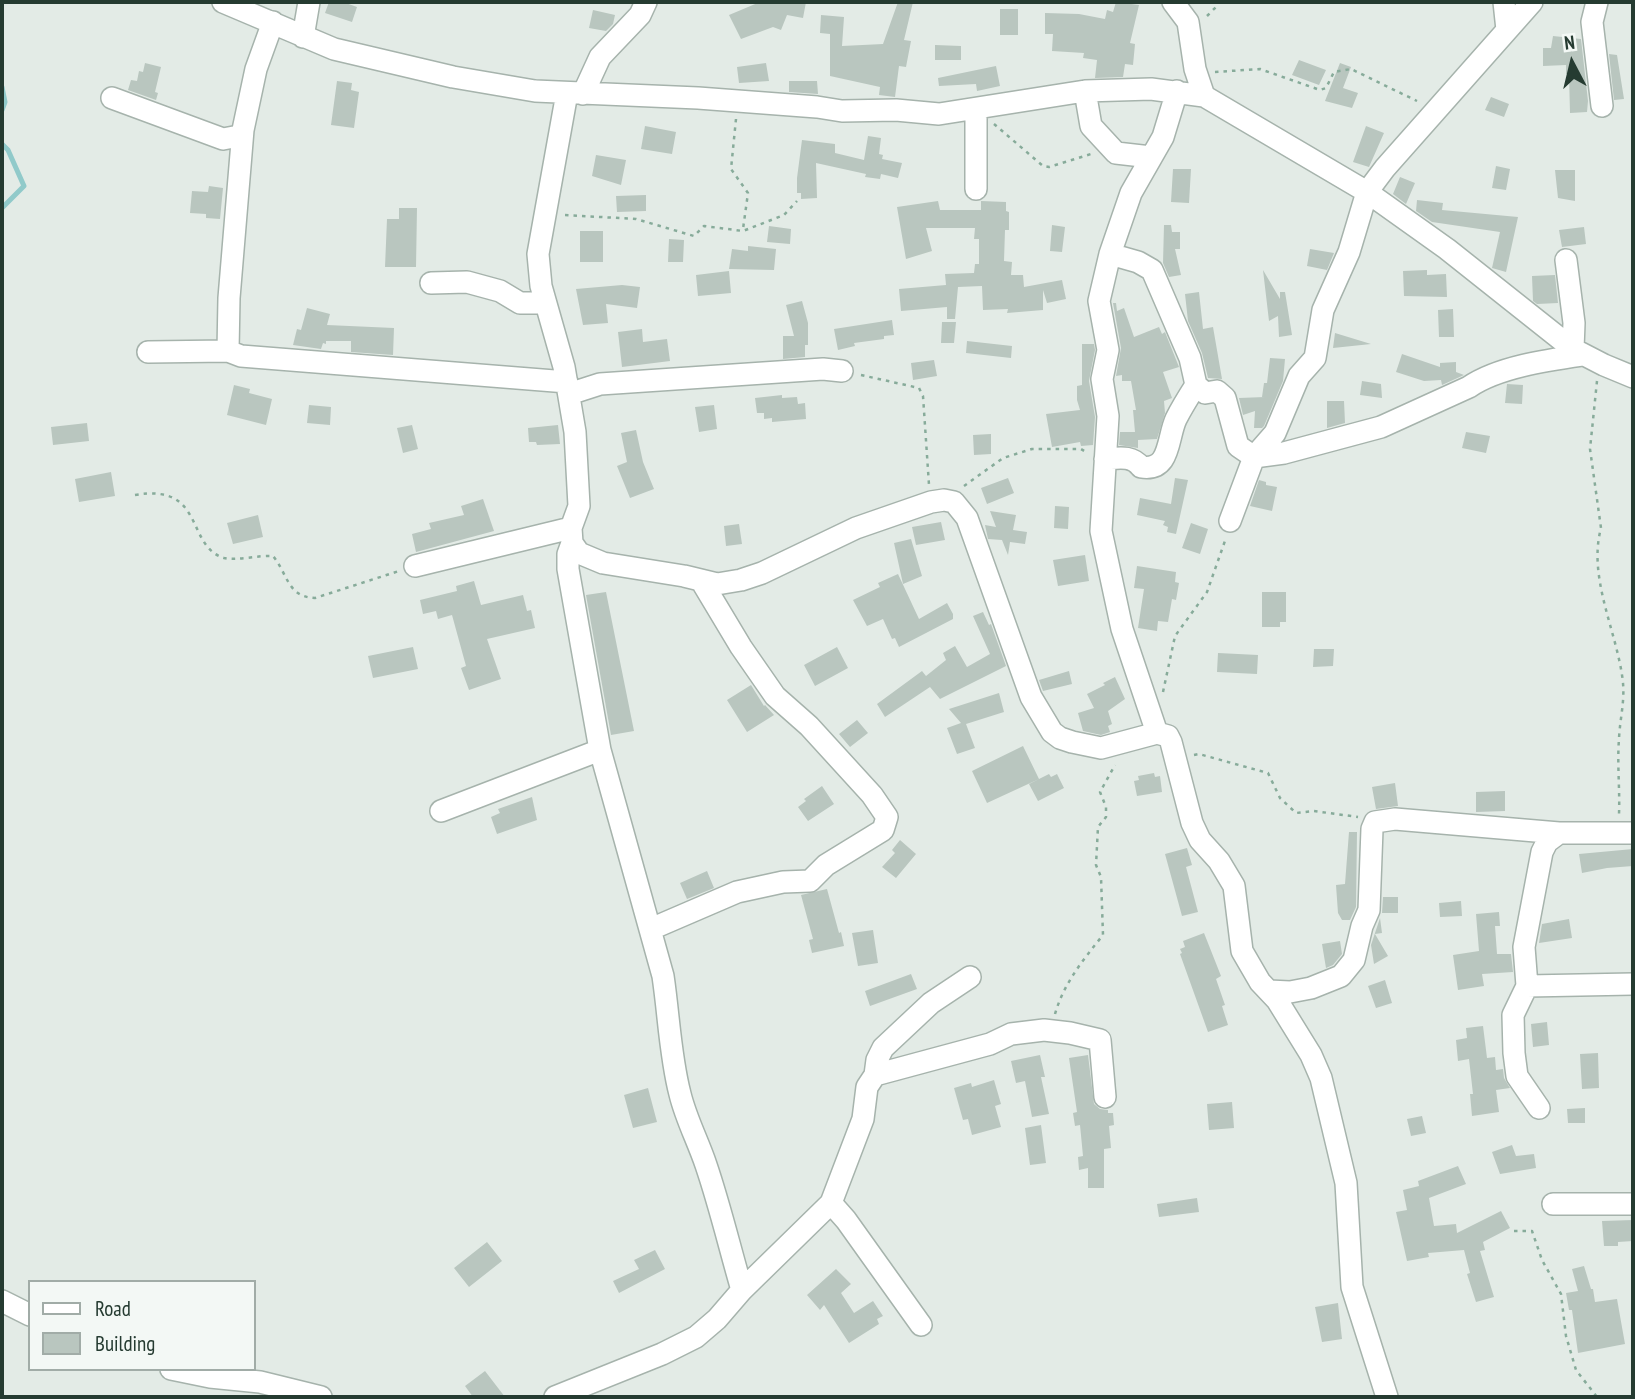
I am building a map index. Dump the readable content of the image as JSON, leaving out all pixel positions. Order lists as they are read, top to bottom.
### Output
{
  "legend": ["Road", "Building"],
  "north": "top"
}
